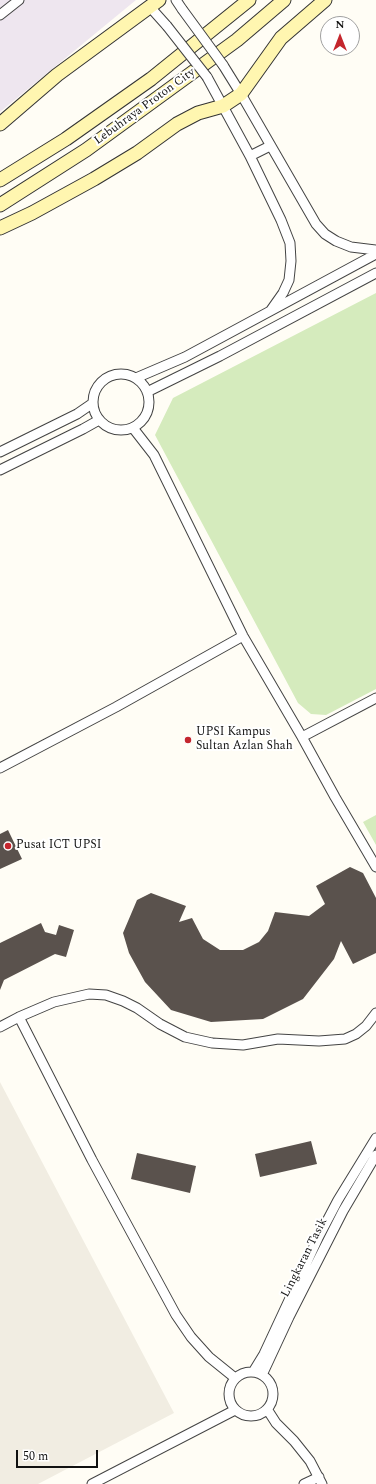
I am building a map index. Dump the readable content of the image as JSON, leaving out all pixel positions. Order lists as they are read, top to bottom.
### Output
{
  "streets": {
    "main road": ["Lebuhraya Proton City"],
    "street": ["Lingkaran Tasik"]
  },
  "places": ["UPSI Kampus Sultan Azlan Shah", "Pusat ICT UPSI"],
  "scale_bar": "50 m",
  "north": "top"
}
